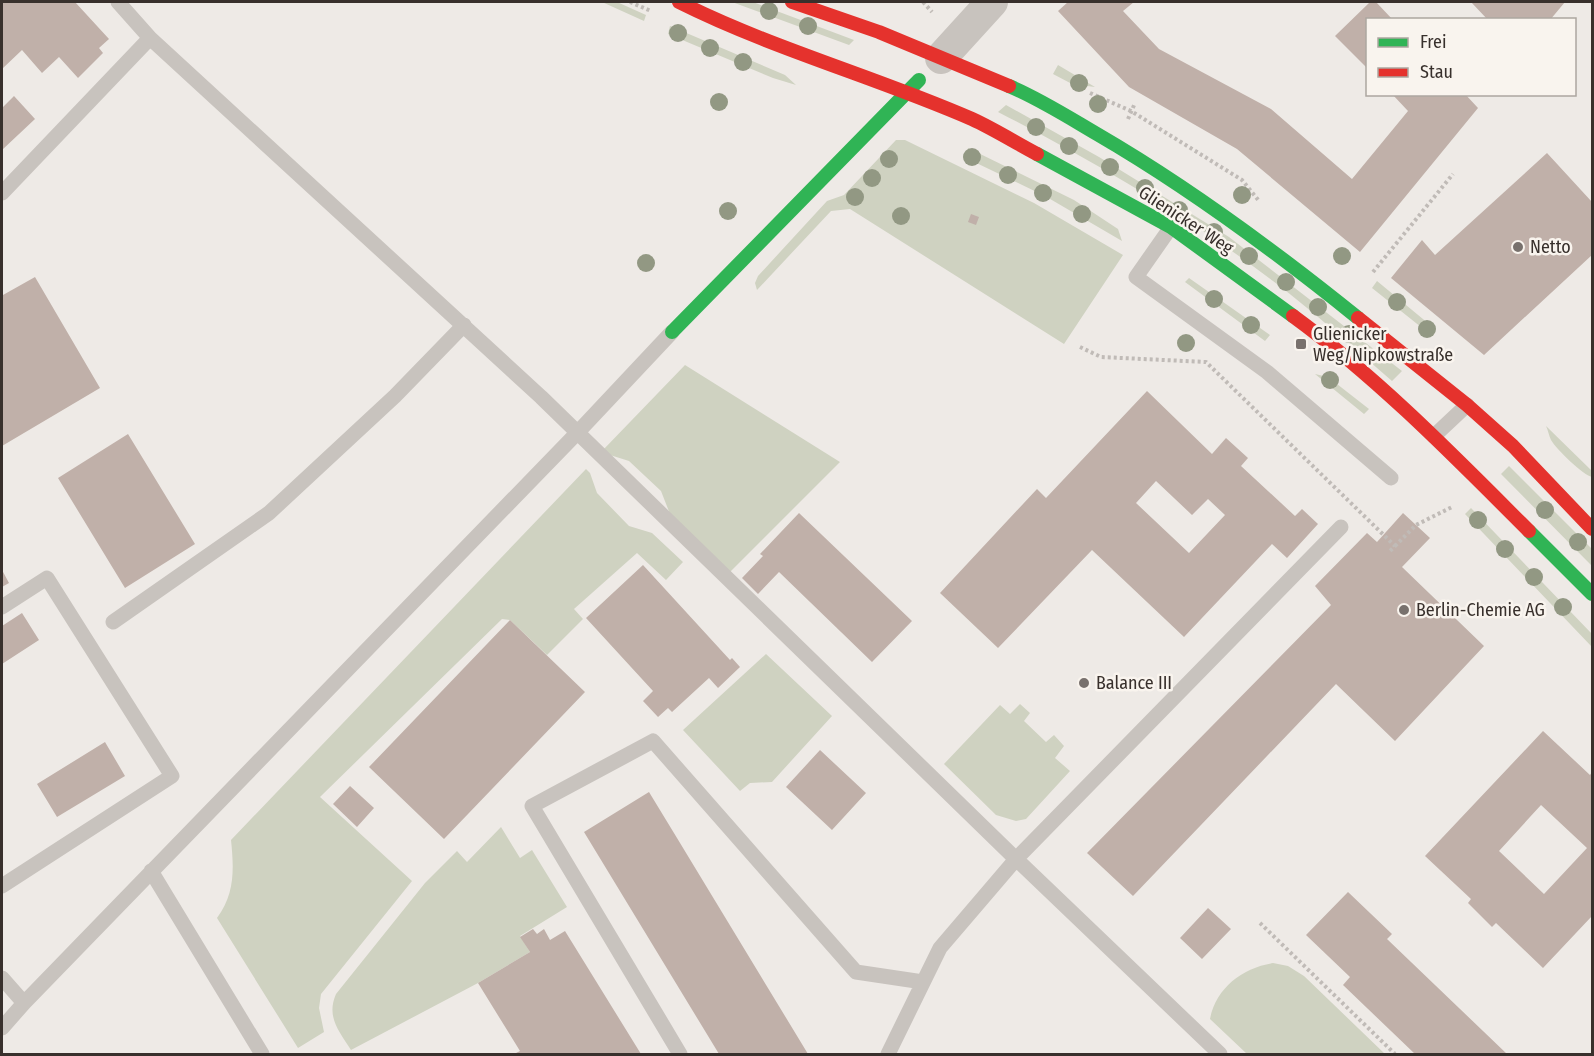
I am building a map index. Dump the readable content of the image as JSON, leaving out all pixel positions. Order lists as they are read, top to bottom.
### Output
{
  "streets": {
    "main road": ["Glienicker Weg"]
  },
  "places": {
    "other": ["Netto", "Berlin-Chemie AG", "Balance III"],
    "transit": ["Glienicker Weg/Nipkowstraße"]
  },
  "legend": ["Frei", "Stau"]
}
